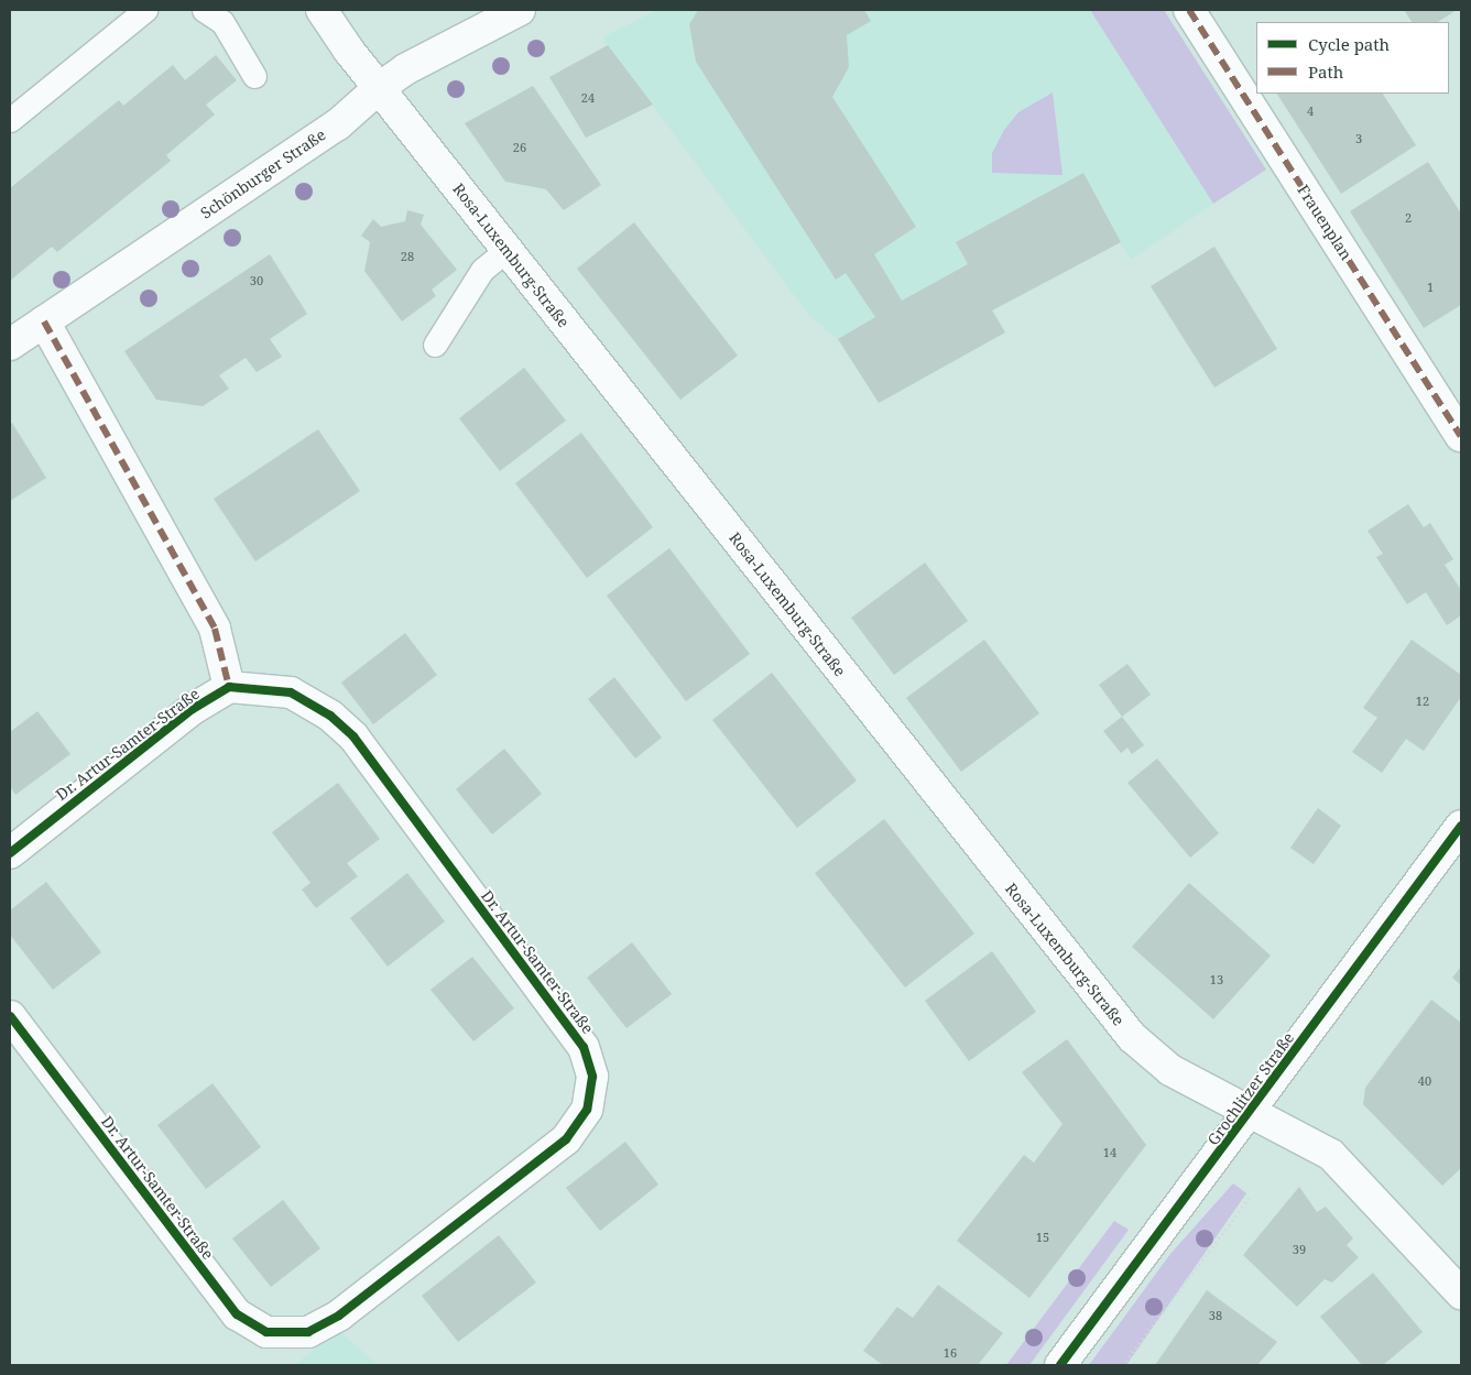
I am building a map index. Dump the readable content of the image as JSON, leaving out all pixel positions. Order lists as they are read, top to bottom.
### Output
{
  "streets": {
    "street": [
      "Schönburger Straße",
      "Frauenplan",
      "Rosa-Luxemburg-Straße",
      "Dr. Artur-Samter-Straße",
      "Grochlitzer Straße"
    ]
  },
  "crossings": [
    ["Schönburger Straße", "Rosa-Luxemburg-Straße"],
    ["Rosa-Luxemburg-Straße", "Grochlitzer Straße"]
  ],
  "house_numbers": [
    "24",
    "4",
    "3",
    "26",
    "2",
    "28",
    "30",
    "1",
    "12",
    "13",
    "40",
    "14",
    "15",
    "39",
    "38",
    "16"
  ],
  "legend": ["Cycle path", "Path"]
}
